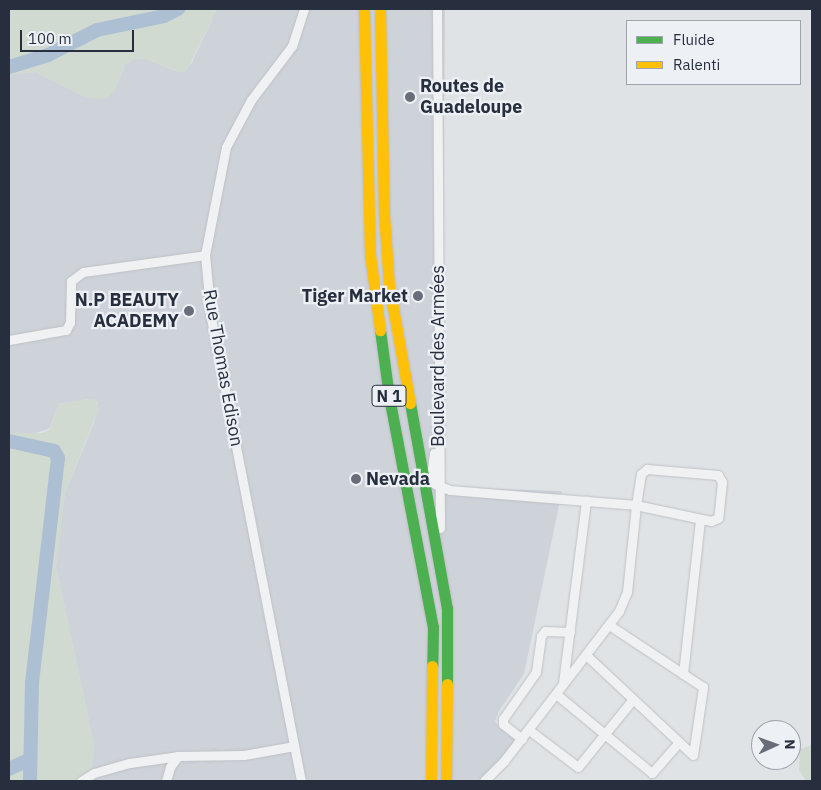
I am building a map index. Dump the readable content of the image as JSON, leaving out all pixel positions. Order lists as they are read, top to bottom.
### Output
{
  "streets": {
    "highway": ["N 1"],
    "street": ["Boulevard des Armées", "Rue Thomas Edison"]
  },
  "crossings": [
    ["Boulevard des Armées", "N 1"]
  ],
  "places": [
    "Routes de Guadeloupe",
    "Tiger Market",
    "N.P BEAUTY ACADEMY",
    "Nevada"
  ],
  "legend": ["Fluide", "Ralenti"],
  "scale_bar": "100 m",
  "north": "right"
}
